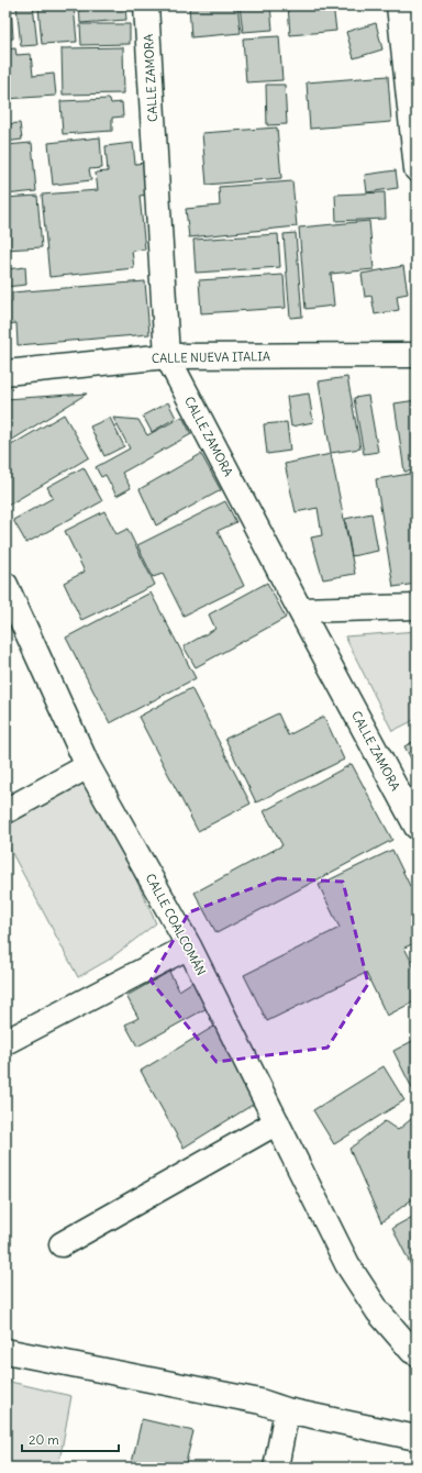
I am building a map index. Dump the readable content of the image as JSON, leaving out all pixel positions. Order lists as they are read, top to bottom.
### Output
{
  "streets": {
    "street": ["CALLE ZAMORA", "CALLE NUEVA ITALIA", "CALLE COALCOMÁN"]
  },
  "crossings": [
    ["CALLE ZAMORA", "CALLE NUEVA ITALIA"]
  ],
  "scale_bar": "20 m"
}
